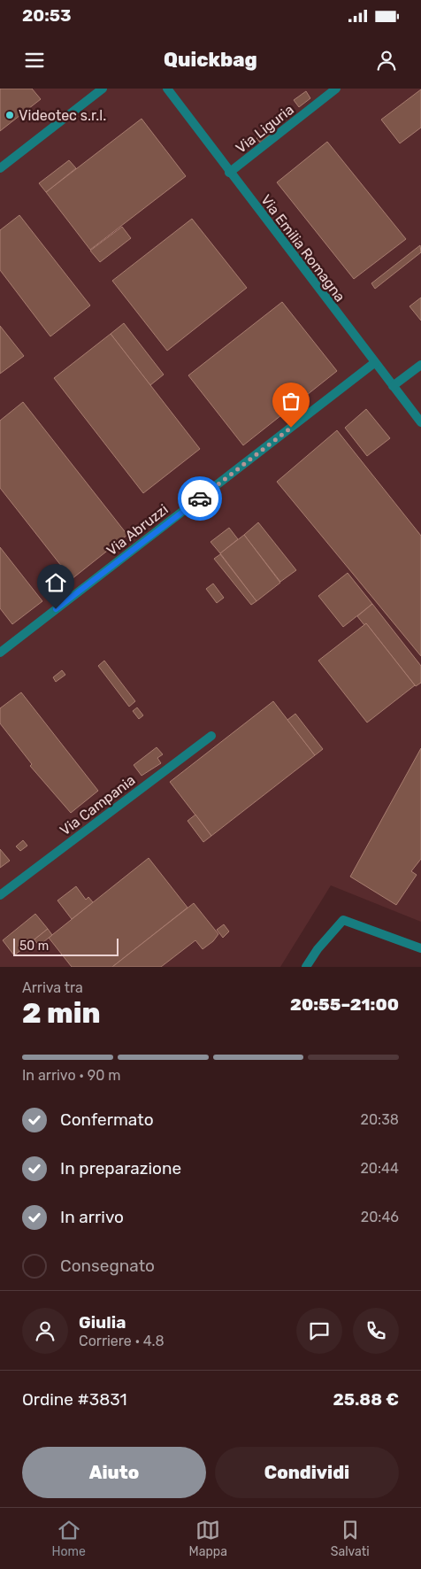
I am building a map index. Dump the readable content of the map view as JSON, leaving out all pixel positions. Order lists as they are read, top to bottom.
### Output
{
  "streets": {
    "street": [
      "Via Liguria",
      "Via Emilia Romagna",
      "Via Abruzzi",
      "Via Campania"
    ]
  },
  "crossings": [
    ["Via Liguria", "Via Emilia Romagna"],
    ["Via Emilia Romagna", "Via Abruzzi"]
  ],
  "places": ["Videotec s.r.l."],
  "scale_bar": "50 m",
  "page": {
    "status": "20:53",
    "header": "Quickbag",
    "scale": "50 m",
    "heading": ["2 min", "Arriva tra", "20:55–21:00"],
    "panel": [
      "Giulia",
      "Corriere · 4.8",
      "Ordine #3831",
      "25.88 €"
    ],
    "bar": "In arrivo · 90 m",
    "list": [
      ["Confermato", "20:38"],
      ["In preparazione", "20:44"],
      ["In arrivo", "20:46"],
      "Consegnato"
    ],
    "buttons": ["Aiuto", "Condividi"],
    "tabs": ["Home", "Mappa", "Salvati"]
  }
}
